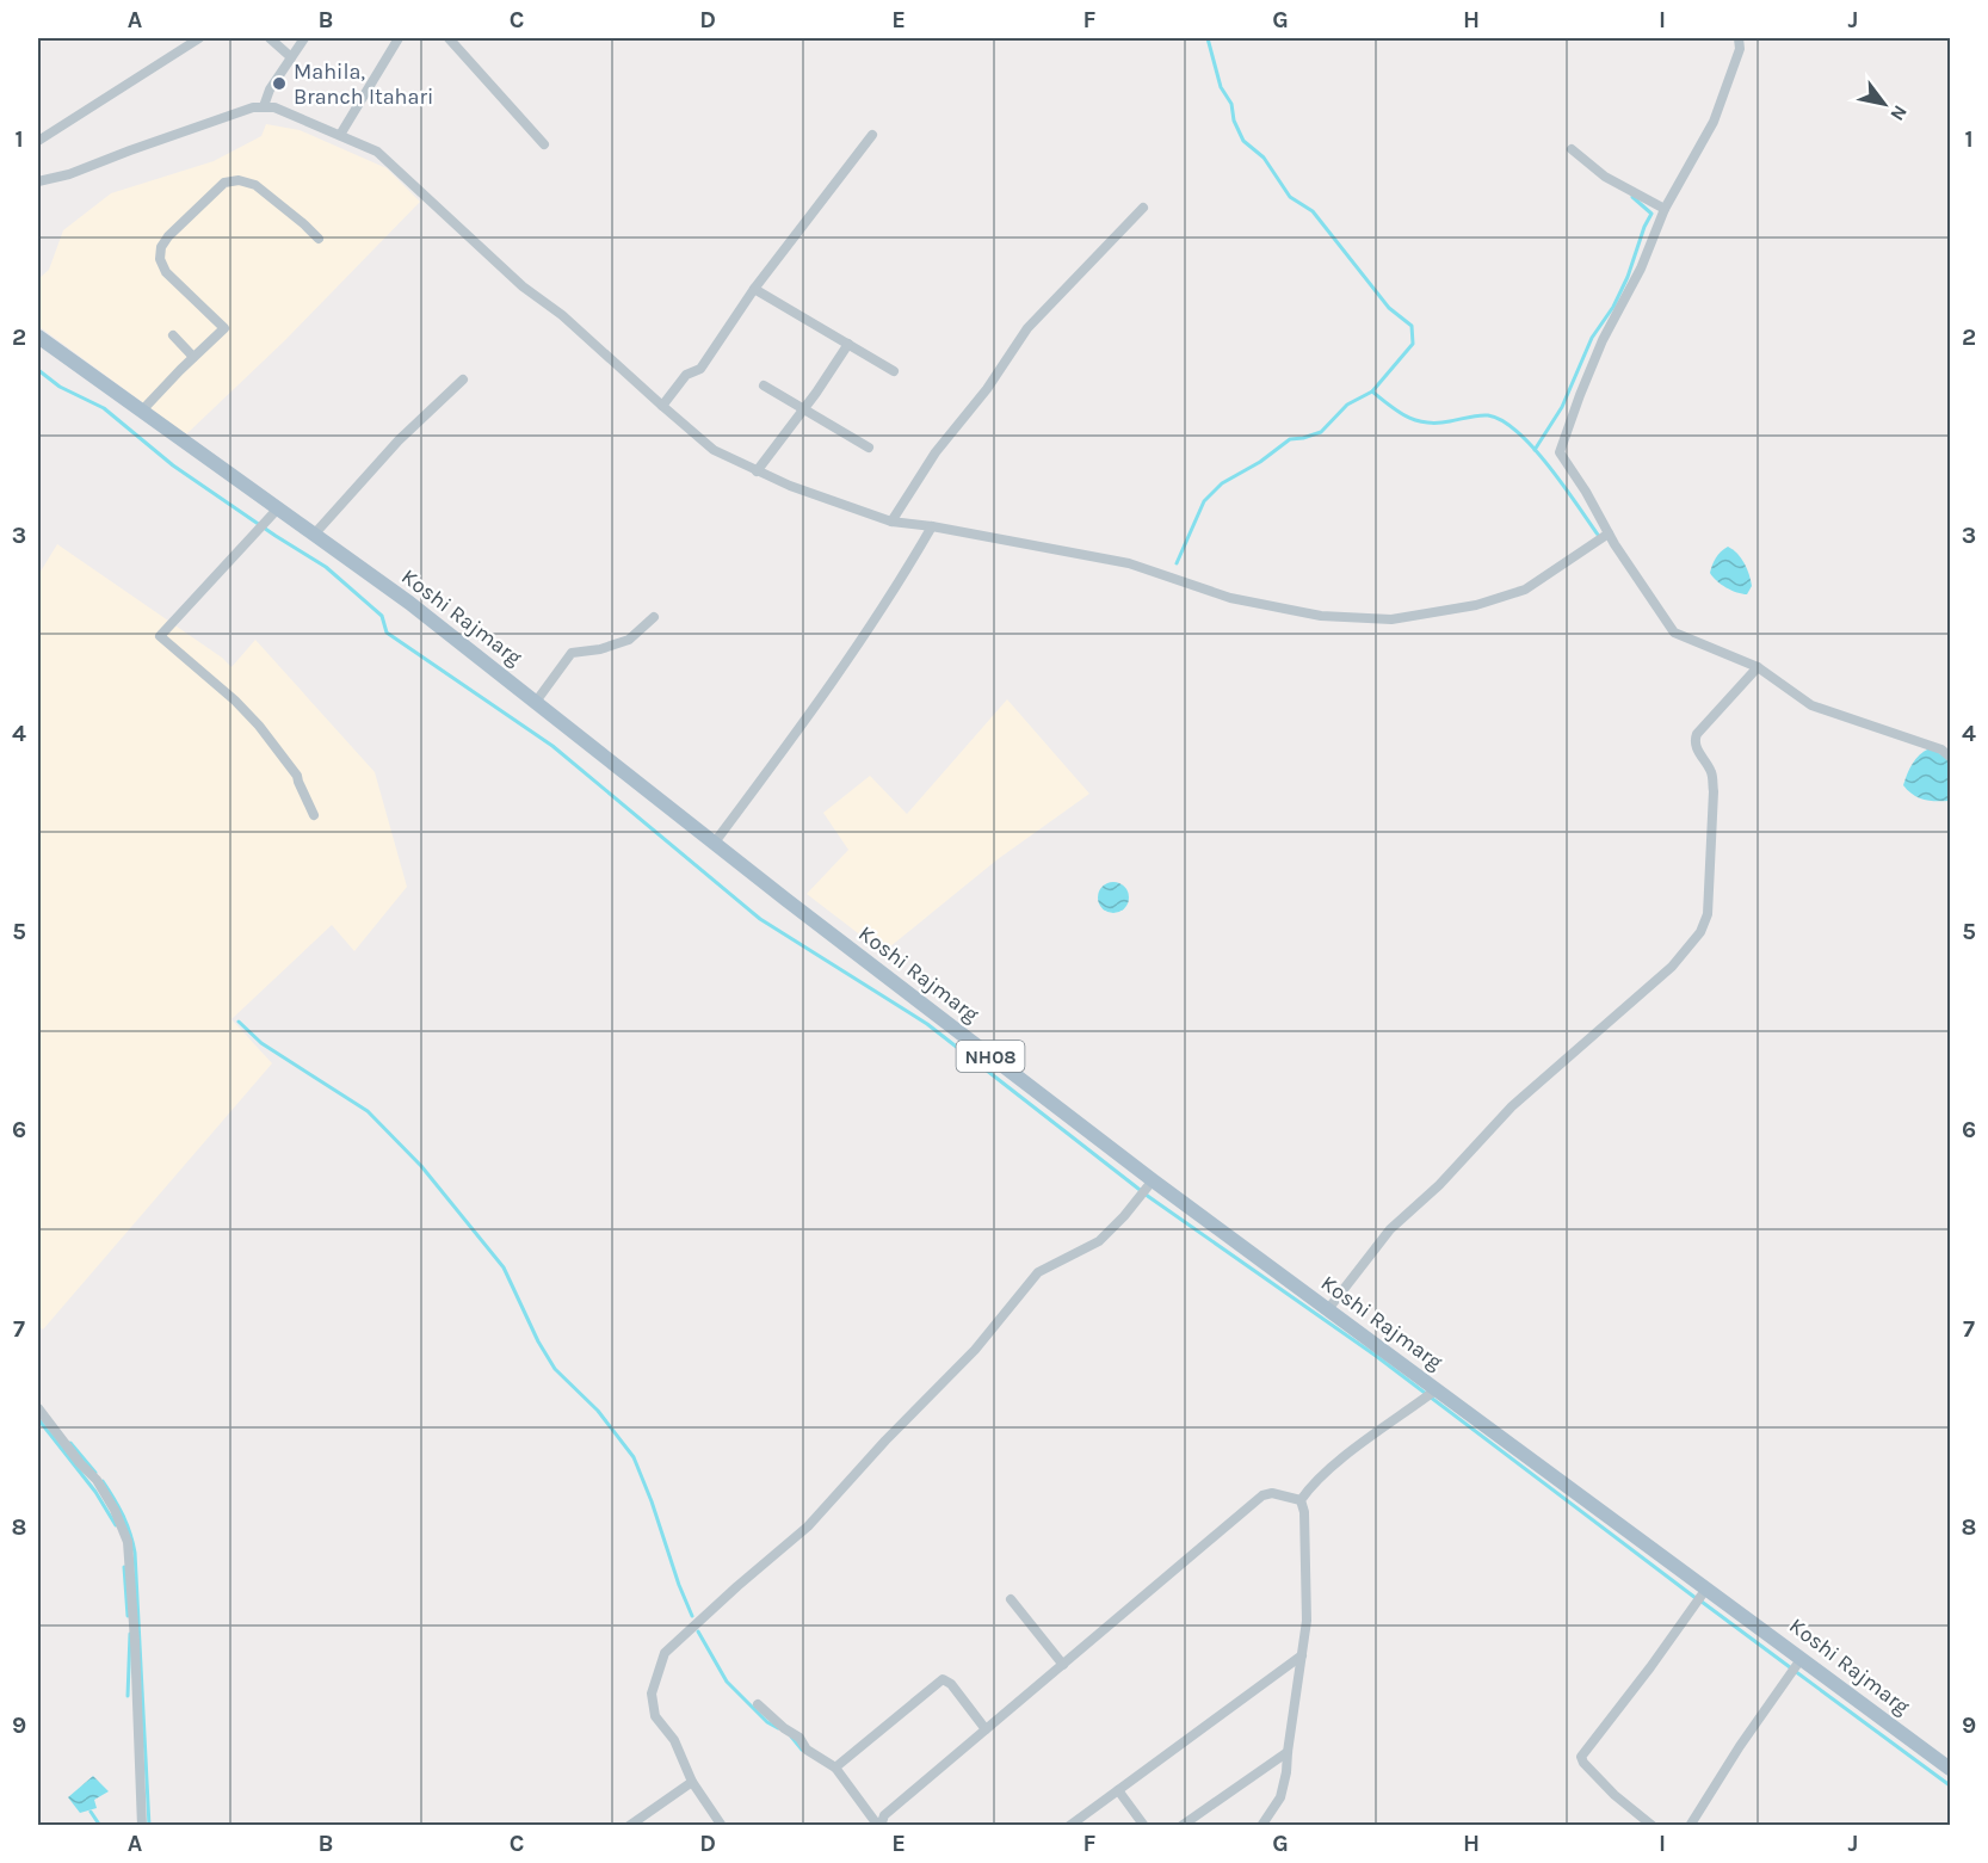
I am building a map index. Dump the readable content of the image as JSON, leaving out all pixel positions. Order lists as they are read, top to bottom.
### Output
{
  "streets": {
    "main road": ["Koshi Rajmarg", "NH08"]
  },
  "places": ["Mahila, Branch Itahari"],
  "north": "bottom right",
  "grid": {
    "columns": [
      "A",
      "B",
      "C",
      "D",
      "E",
      "F",
      "G",
      "H",
      "I",
      "J"
    ],
    "rows": [
      "1",
      "2",
      "3",
      "4",
      "5",
      "6",
      "7",
      "8",
      "9"
    ]
  }
}
